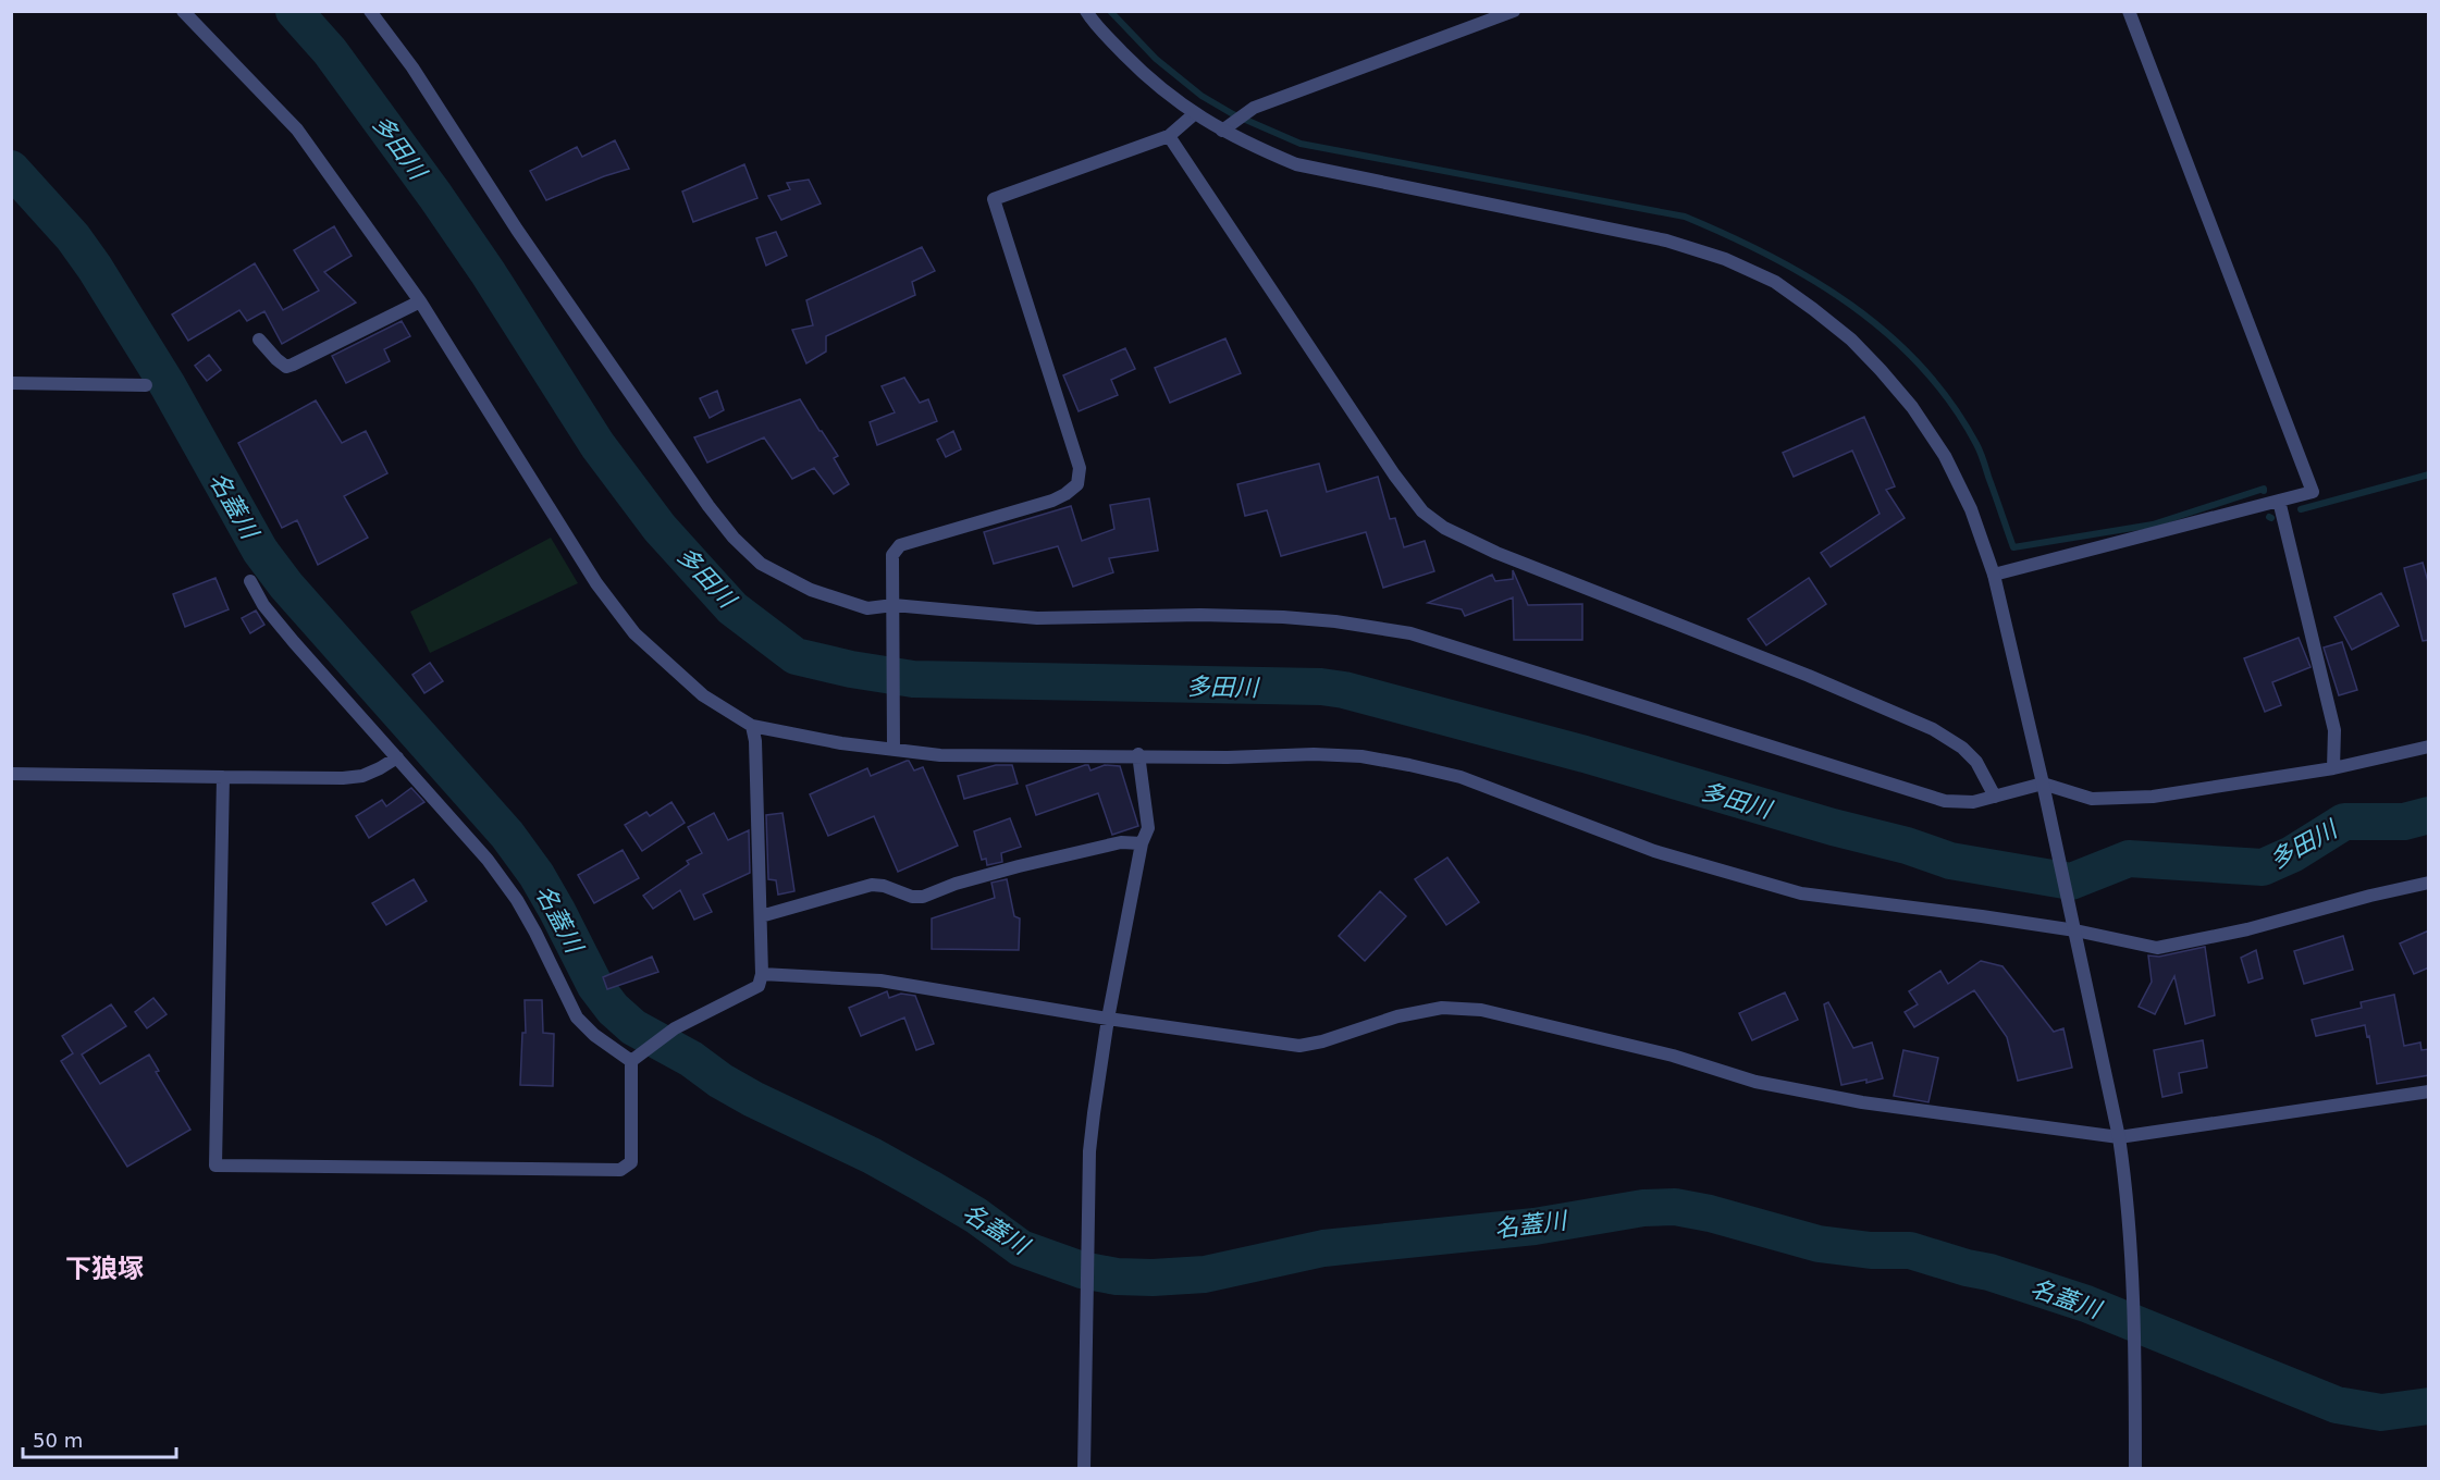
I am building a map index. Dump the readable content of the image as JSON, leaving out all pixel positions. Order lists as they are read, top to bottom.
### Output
{
  "districts": ["下狼塚"],
  "water": ["多田川", "名蓋川"],
  "scale_bar": "50 m"
}
